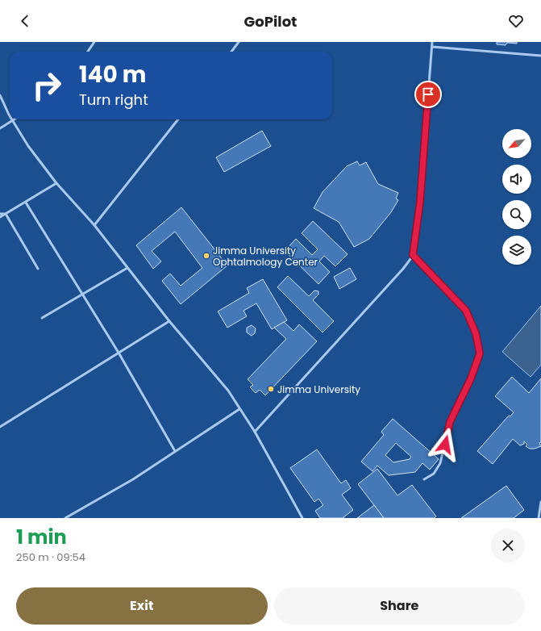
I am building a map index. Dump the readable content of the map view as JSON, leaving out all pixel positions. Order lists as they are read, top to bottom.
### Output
{
  "places": ["Jimma University Ophtalmology Center", "Jimma University"],
  "north": "bottom left",
  "page": {
    "header": "GoPilot",
    "turn": ["140 m", "Turn right"],
    "heading": ["1 min", "250 m · 09:54"],
    "buttons": ["Exit", "Share"]
  }
}
